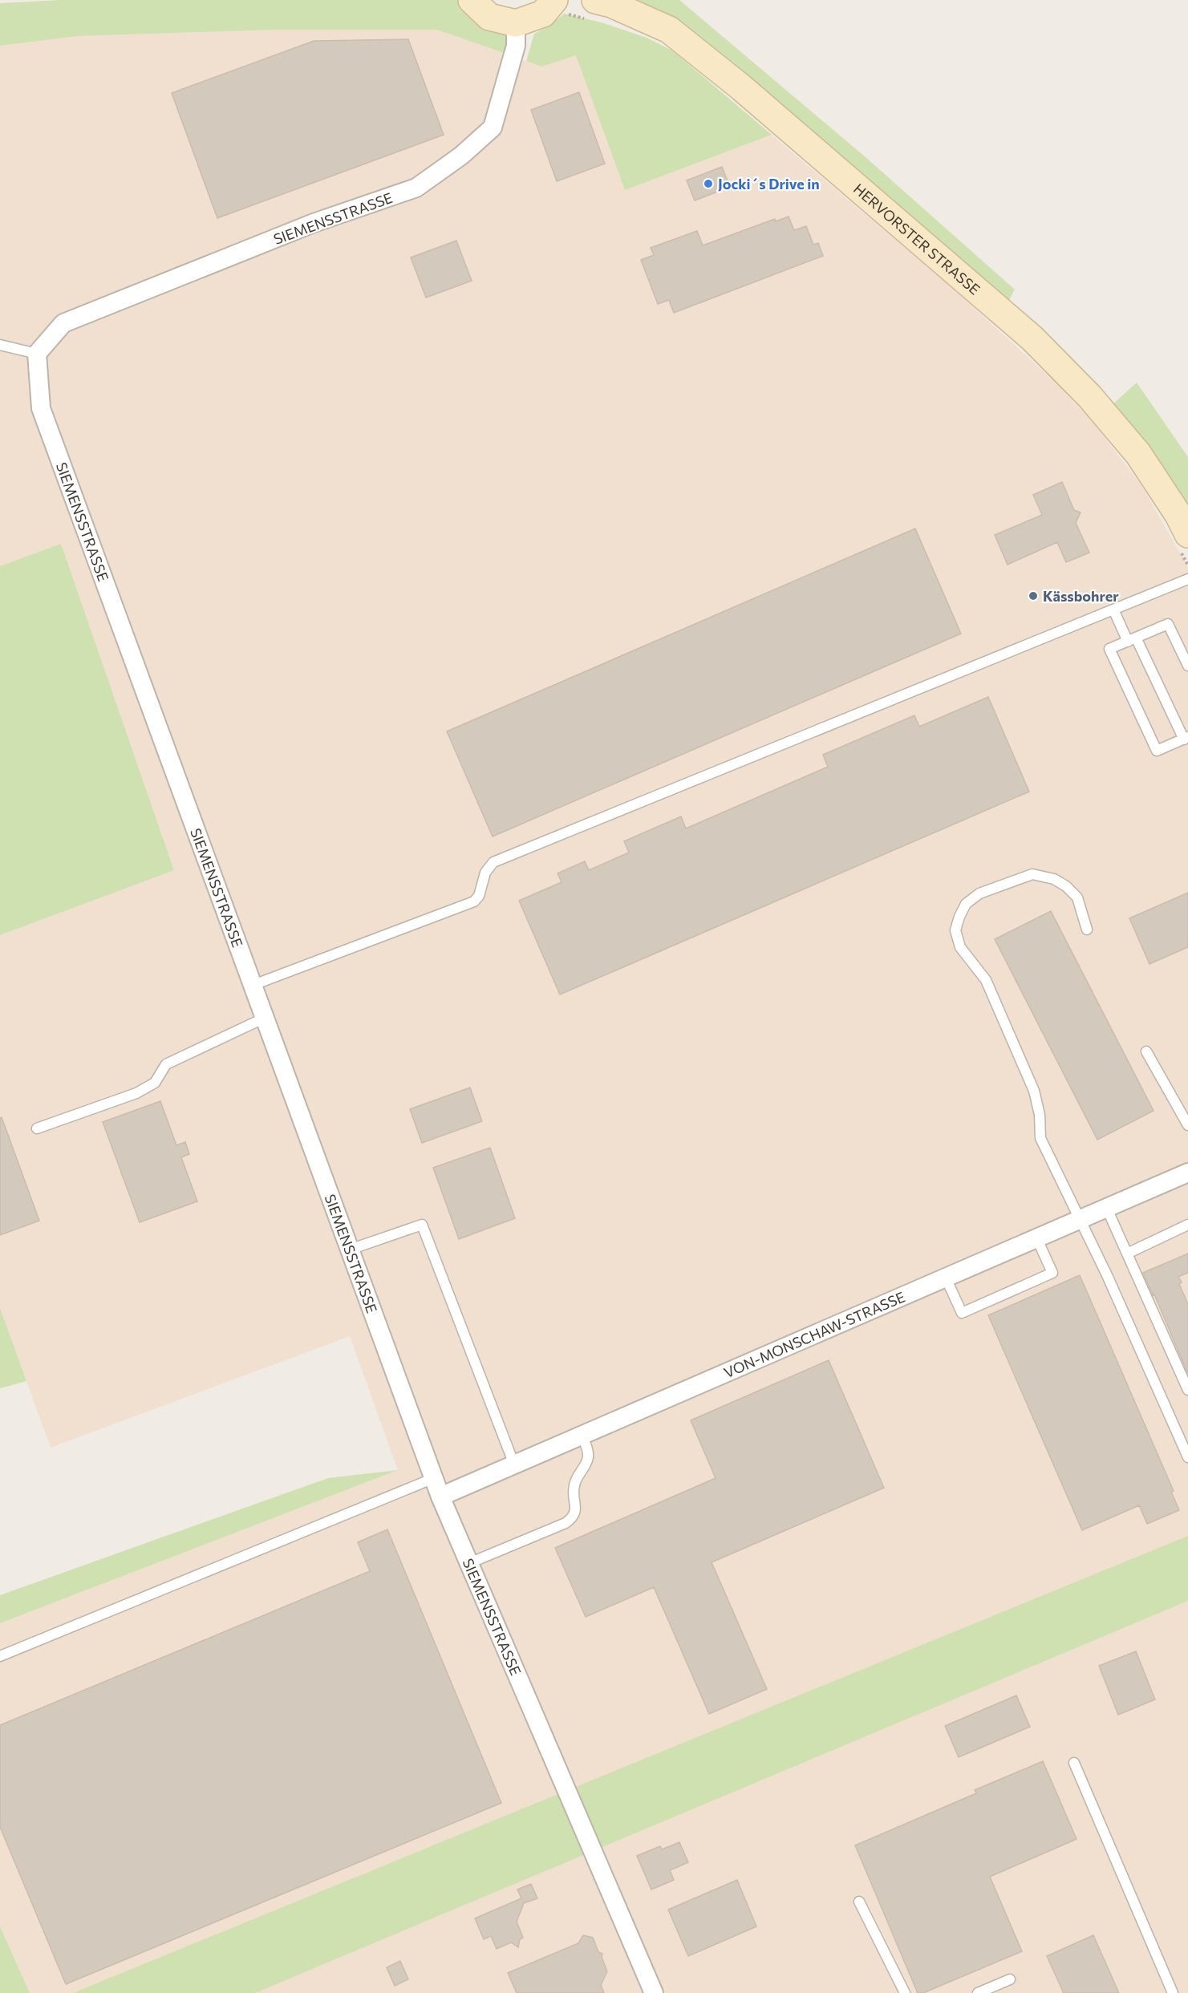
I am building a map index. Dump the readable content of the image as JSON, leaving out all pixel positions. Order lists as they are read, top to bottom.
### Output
{
  "streets": {
    "street": ["SIEMENSSTRASSE", "HERVORSTER STRASSE", "VON-MONSCHAW-STRASSE"]
  },
  "crossings": [
    ["SIEMENSSTRASSE", "VON-MONSCHAW-STRASSE"]
  ],
  "places": ["Jocki´s Drive in", "Kässbohrer"]
}
